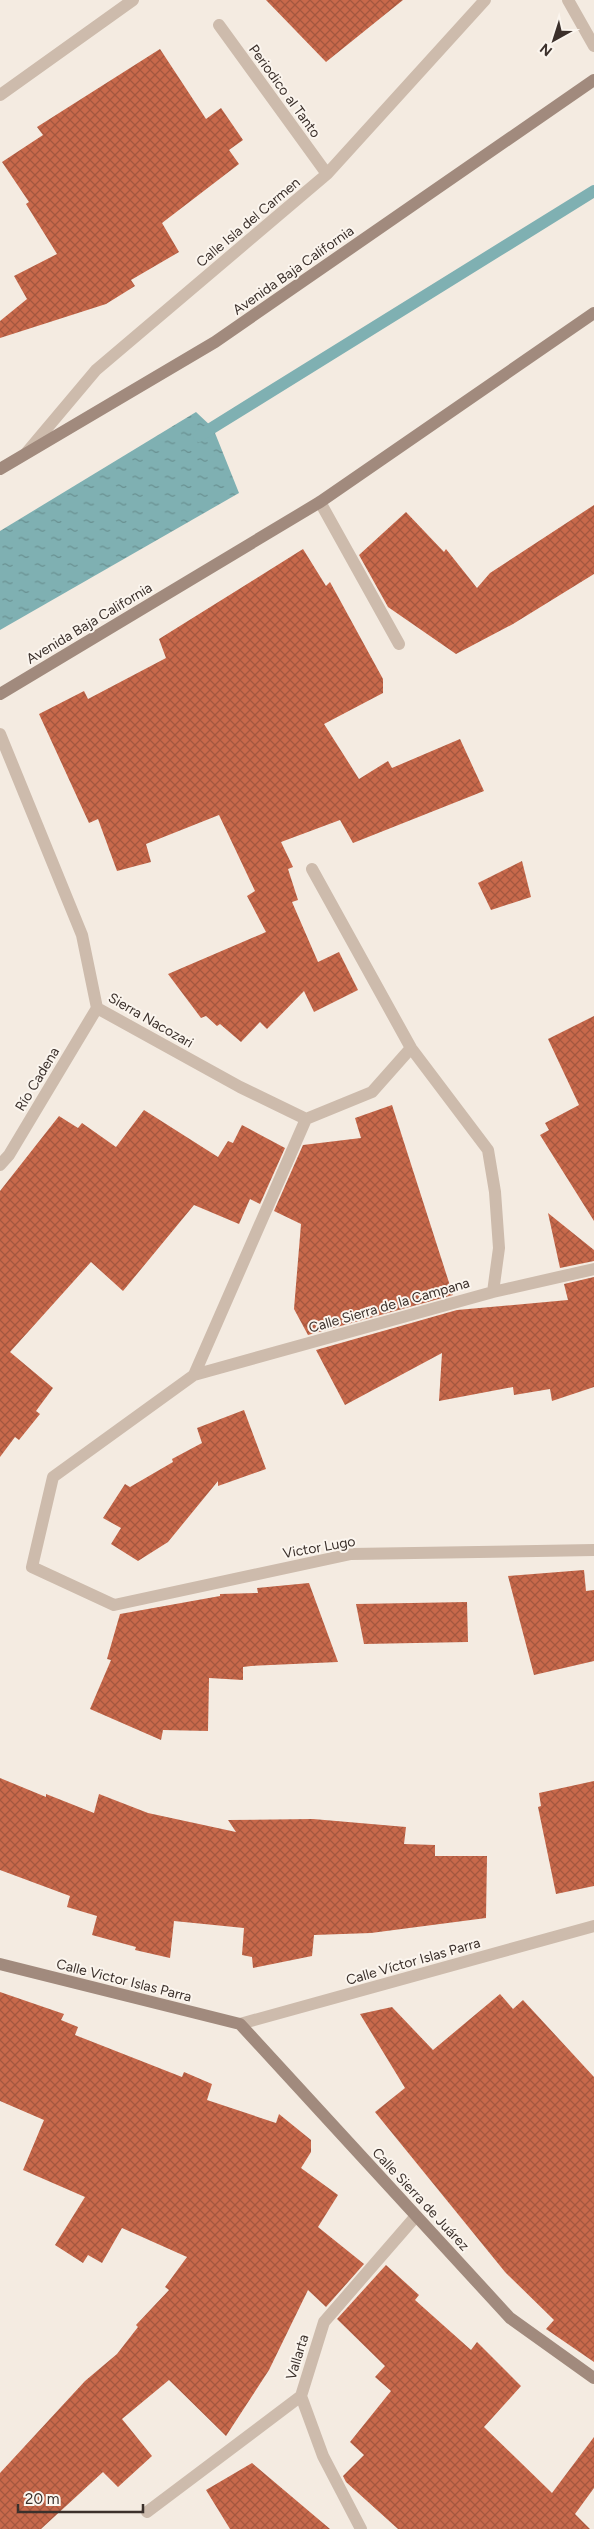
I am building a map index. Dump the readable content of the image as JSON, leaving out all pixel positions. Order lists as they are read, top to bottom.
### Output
{
  "streets": {
    "main road": ["Avenida Baja California", "Calle Victor Islas Parra", "Calle Sierra de Juárez"],
    "street": [
      "Periodico al Tanto",
      "Calle Isla del Carmen",
      "Sierra Nacozari",
      "Río Cadena",
      "Calle Sierra de la Campana",
      "Victor Lugo",
      "Calle Víctor Islas Parra",
      "Vallarta"
    ]
  },
  "crossings": [
    ["Periodico al Tanto", "Calle Isla del Carmen"],
    ["Calle Isla del Carmen", "Avenida Baja California"],
    ["Sierra Nacozari", "Río Cadena"],
    ["Calle Sierra de la Campana", "Victor Lugo"],
    ["Calle Víctor Islas Parra", "Calle Victor Islas Parra"],
    ["Calle Víctor Islas Parra", "Calle Sierra de Juárez"],
    ["Calle Victor Islas Parra", "Calle Sierra de Juárez"],
    ["Calle Sierra de Juárez", "Vallarta"]
  ],
  "scale_bar": "20 m",
  "north": "bottom left"
}
